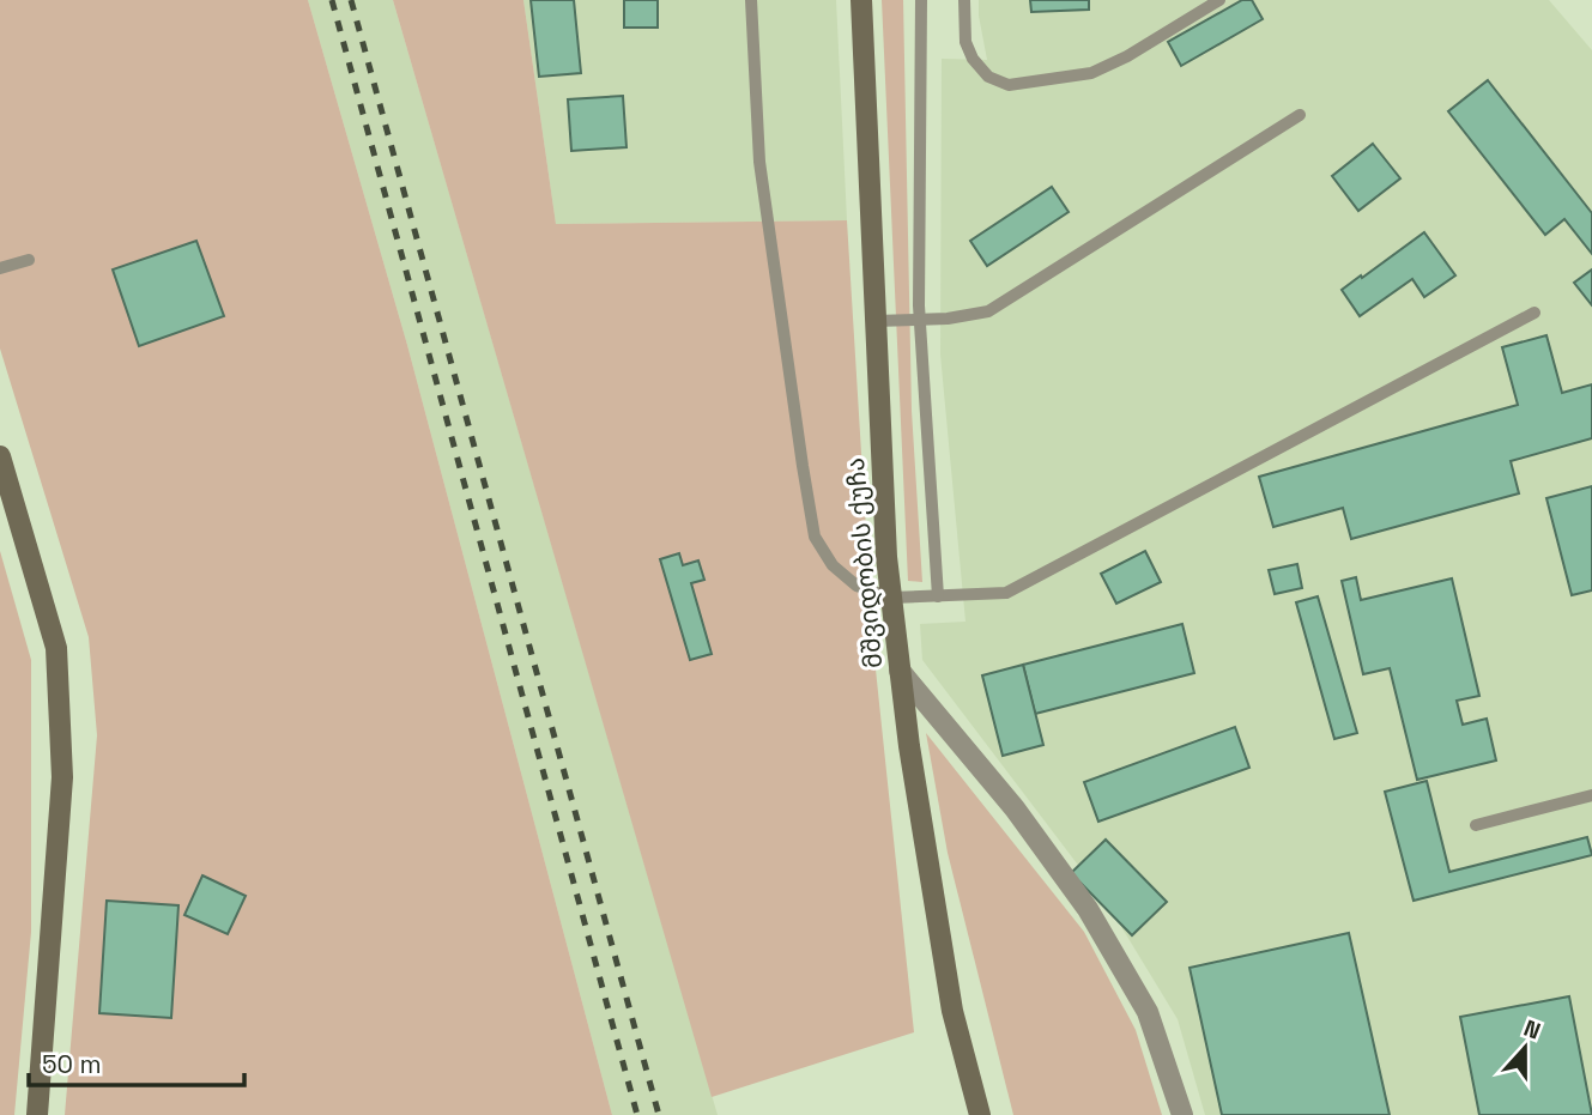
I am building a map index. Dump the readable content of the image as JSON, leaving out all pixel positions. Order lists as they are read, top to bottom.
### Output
{
  "streets": {
    "main road": ["მშვიდობის ქუჩა"]
  },
  "scale_bar": "50 m",
  "north": "top"
}
